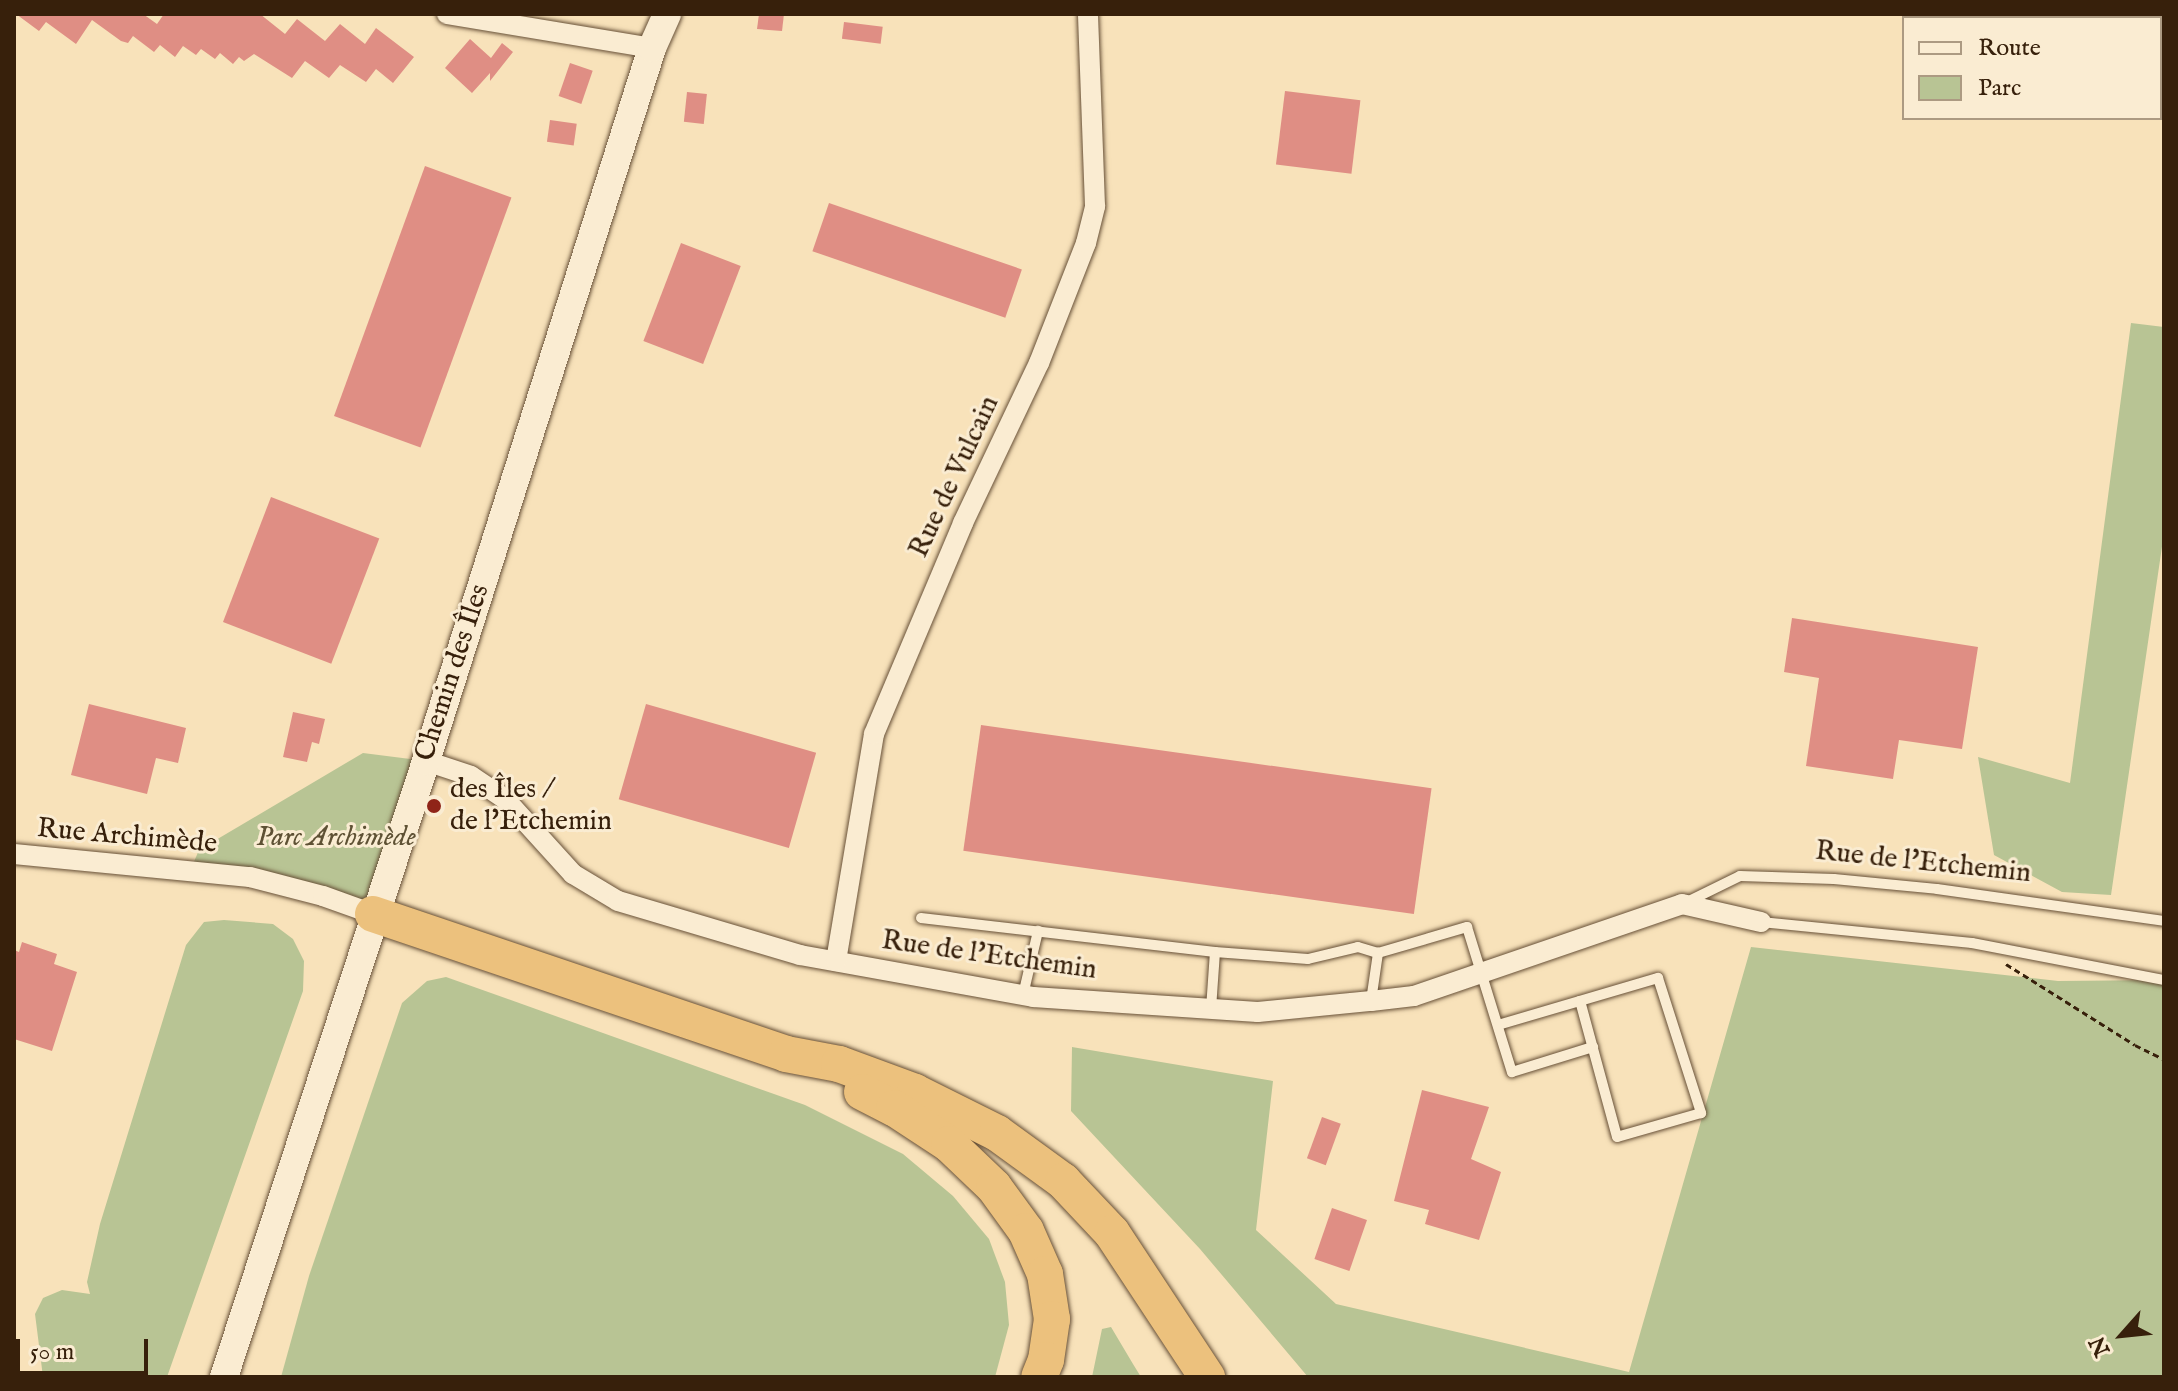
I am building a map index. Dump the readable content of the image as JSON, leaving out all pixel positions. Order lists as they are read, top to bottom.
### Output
{
  "streets": {
    "street": [
      "Rue de Vulcain",
      "Chemin des Îles",
      "Rue Archimède",
      "Rue de l'Etchemin"
    ]
  },
  "crossings": [
    ["Rue de Vulcain", "Rue de l'Etchemin"],
    ["Chemin des Îles", "Rue Archimède"],
    ["Chemin des Îles", "Rue de l'Etchemin"]
  ],
  "parks": ["Parc Archimède"],
  "places": ["des Îles / de l'Etchemin"],
  "legend": ["Route", "Parc"],
  "scale_bar": "50 m",
  "north": "bottom left"
}
